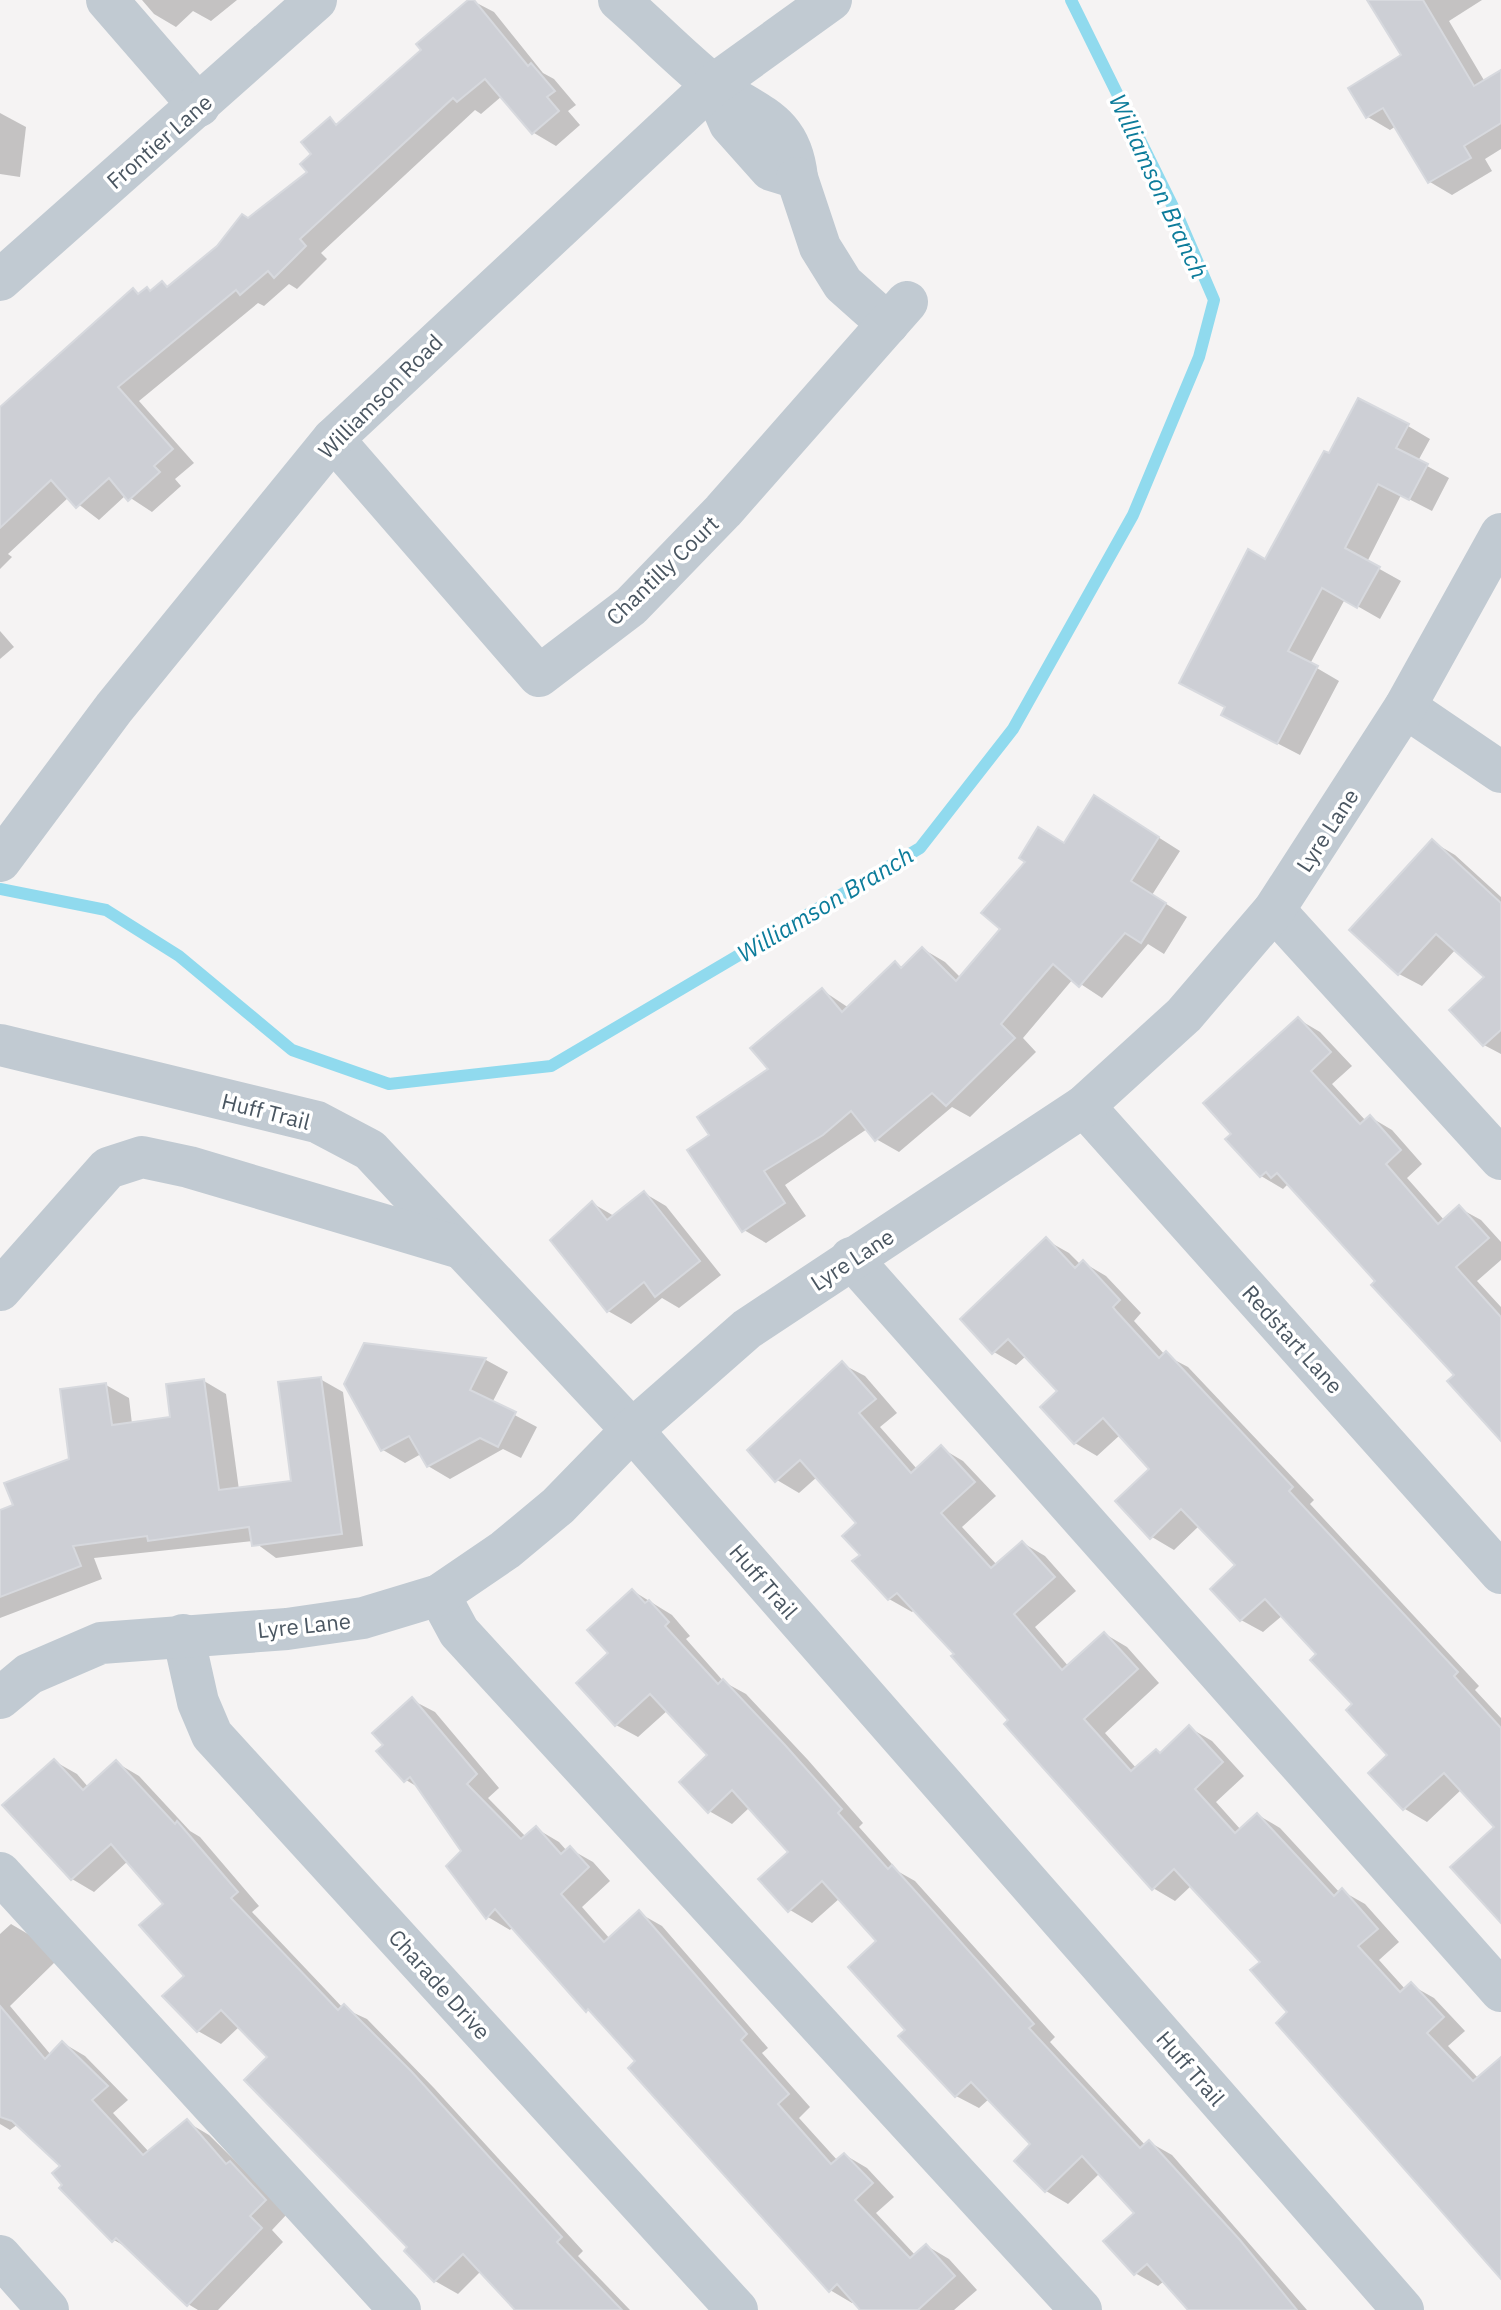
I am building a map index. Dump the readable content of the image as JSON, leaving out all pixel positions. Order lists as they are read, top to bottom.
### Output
{
  "streets": {
    "street": [
      "Frontier Lane",
      "Williamson Road",
      "Chantilly Court",
      "Lyre Lane",
      "Huff Trail",
      "Redstart Lane",
      "Charade Drive"
    ]
  },
  "crossings": [
    ["Williamson Road", "Chantilly Court"],
    ["Lyre Lane", "Huff Trail"],
    ["Lyre Lane", "Redstart Lane"],
    ["Lyre Lane", "Charade Drive"]
  ],
  "water": ["Williamson Branch"]
}
